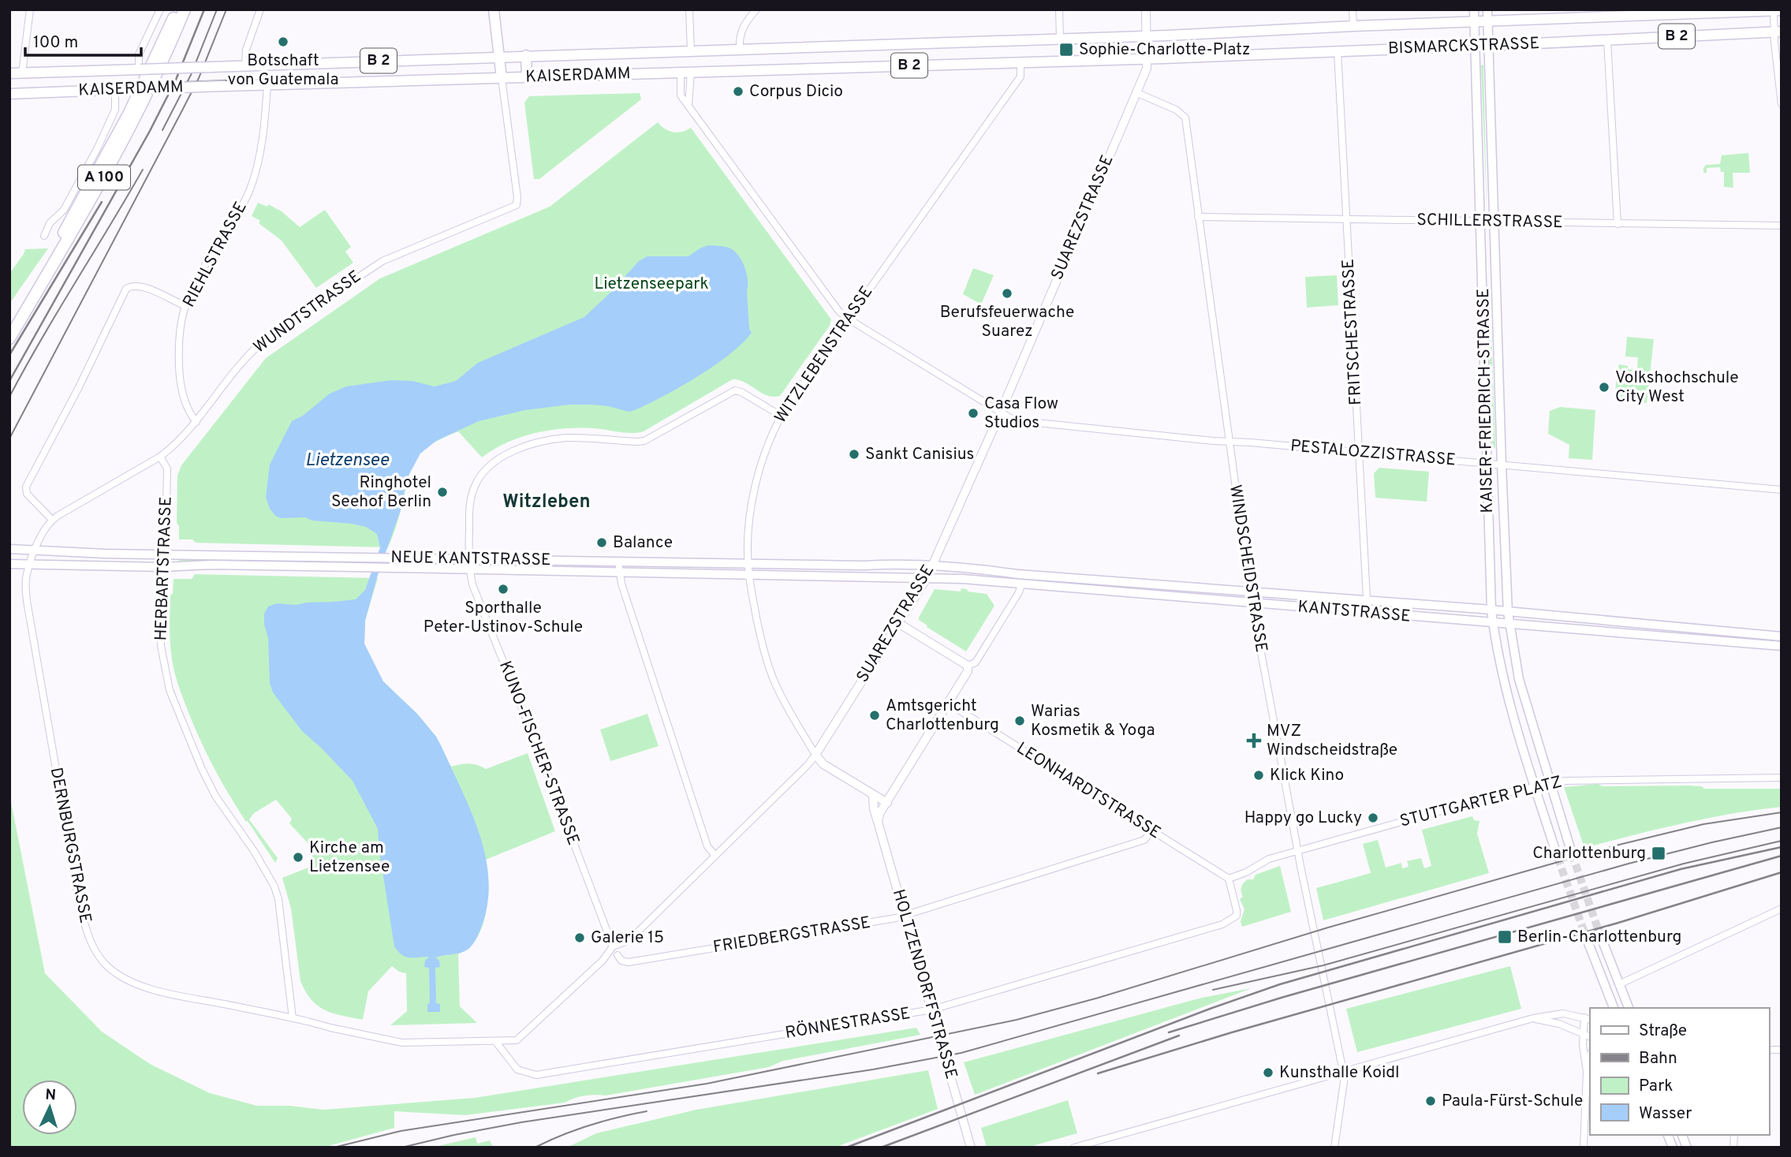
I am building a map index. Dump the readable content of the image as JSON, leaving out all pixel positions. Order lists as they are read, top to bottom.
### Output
{
  "streets": {
    "highway": ["A 100"],
    "main road": [
      "B 2",
      "BISMARCKSTRASSE",
      "KAISERDAMM",
      "KAISER-FRIEDRICH-STRASSE",
      "NEUE KANTSTRASSE",
      "KANTSTRASSE"
    ],
    "street": [
      "SUAREZSTRASSE",
      "SCHILLERSTRASSE",
      "RIEHLSTRASSE",
      "WUNDTSTRASSE",
      "FRITSCHESTRASSE",
      "WITZLEBENSTRASSE",
      "PESTALOZZISTRASSE",
      "HERBARTSTRASSE",
      "WINDSCHEIDSTRASSE",
      "KUNO-FISCHER-STRASSE",
      "LEONHARDTSTRASSE",
      "STUTTGARTER PLATZ",
      "DERNBURGSTRASSE",
      "FRIEDBERGSTRASSE",
      "HOLTZENDORFFSTRASSE",
      "RÖNNESTRASSE"
    ]
  },
  "crossings": [
    ["B 2", "BISMARCKSTRASSE"],
    ["B 2", "KAISERDAMM"],
    ["B 2", "SUAREZSTRASSE"],
    ["BISMARCKSTRASSE", "KAISERDAMM"],
    ["BISMARCKSTRASSE", "SUAREZSTRASSE"],
    ["BISMARCKSTRASSE", "FRITSCHESTRASSE"],
    ["BISMARCKSTRASSE", "KAISER-FRIEDRICH-STRASSE"],
    ["KAISERDAMM", "SUAREZSTRASSE"],
    ["KAISERDAMM", "RIEHLSTRASSE"],
    ["KAISERDAMM", "WUNDTSTRASSE"],
    ["KAISERDAMM", "WITZLEBENSTRASSE"],
    ["KAISERDAMM", "PESTALOZZISTRASSE"],
    ["SUAREZSTRASSE", "WITZLEBENSTRASSE"],
    ["SUAREZSTRASSE", "PESTALOZZISTRASSE"],
    ["SUAREZSTRASSE", "NEUE KANTSTRASSE"],
    ["SUAREZSTRASSE", "WINDSCHEIDSTRASSE"],
    ["SUAREZSTRASSE", "KANTSTRASSE"],
    ["SUAREZSTRASSE", "KUNO-FISCHER-STRASSE"],
    ["SUAREZSTRASSE", "DERNBURGSTRASSE"],
    ["SUAREZSTRASSE", "RÖNNESTRASSE"],
    ["SCHILLERSTRASSE", "FRITSCHESTRASSE"],
    ["SCHILLERSTRASSE", "KAISER-FRIEDRICH-STRASSE"],
    ["SCHILLERSTRASSE", "WINDSCHEIDSTRASSE"],
    ["RIEHLSTRASSE", "WUNDTSTRASSE"],
    ["WUNDTSTRASSE", "NEUE KANTSTRASSE"],
    ["WUNDTSTRASSE", "HERBARTSTRASSE"],
    ["WUNDTSTRASSE", "DERNBURGSTRASSE"],
    ["FRITSCHESTRASSE", "PESTALOZZISTRASSE"],
    ["FRITSCHESTRASSE", "KANTSTRASSE"],
    ["WITZLEBENSTRASSE", "PESTALOZZISTRASSE"],
    ["WITZLEBENSTRASSE", "NEUE KANTSTRASSE"],
    ["WITZLEBENSTRASSE", "KUNO-FISCHER-STRASSE"],
    ["WITZLEBENSTRASSE", "HOLTZENDORFFSTRASSE"],
    ["KAISER-FRIEDRICH-STRASSE", "PESTALOZZISTRASSE"],
    ["KAISER-FRIEDRICH-STRASSE", "KANTSTRASSE"],
    ["KAISER-FRIEDRICH-STRASSE", "STUTTGARTER PLATZ"],
    ["PESTALOZZISTRASSE", "WINDSCHEIDSTRASSE"],
    ["NEUE KANTSTRASSE", "HERBARTSTRASSE"],
    ["NEUE KANTSTRASSE", "KANTSTRASSE"],
    ["NEUE KANTSTRASSE", "KUNO-FISCHER-STRASSE"],
    ["NEUE KANTSTRASSE", "DERNBURGSTRASSE"],
    ["HERBARTSTRASSE", "DERNBURGSTRASSE"],
    ["WINDSCHEIDSTRASSE", "KANTSTRASSE"],
    ["WINDSCHEIDSTRASSE", "STUTTGARTER PLATZ"],
    ["LEONHARDTSTRASSE", "STUTTGARTER PLATZ"],
    ["LEONHARDTSTRASSE", "FRIEDBERGSTRASSE"],
    ["LEONHARDTSTRASSE", "RÖNNESTRASSE"],
    ["STUTTGARTER PLATZ", "RÖNNESTRASSE"],
    ["DERNBURGSTRASSE", "RÖNNESTRASSE"],
    ["FRIEDBERGSTRASSE", "HOLTZENDORFFSTRASSE"],
    ["HOLTZENDORFFSTRASSE", "RÖNNESTRASSE"]
  ],
  "districts": ["Witzleben"],
  "water": ["Lietzensee"],
  "parks": ["Lietzenseepark"],
  "places": {
    "other": [
      "Botschaft von Guatemala",
      "Corpus Dicio",
      "Berufsfeuerwache Suarez",
      "Volkshochschule City West",
      "Casa Flow Studios",
      "Sankt Canisius",
      "Ringhotel Seehof Berlin",
      "Balance",
      "Sporthalle Peter-Ustinov-Schule",
      "Amtsgericht Charlottenburg",
      "Warias Kosmetik & Yoga",
      "Klick Kino",
      "Happy go Lucky",
      "Kirche am Lietzensee",
      "Galerie 15",
      "Kunsthalle Koidl",
      "Paula-Fürst-Schule"
    ],
    "transit": ["Sophie-Charlotte-Platz", "Charlottenburg", "Berlin-Charlottenburg"],
    "health": ["MVZ Windscheidstraße"]
  },
  "legend": [
    "Straße",
    "Bahn",
    "Park",
    "Wasser"
  ],
  "scale_bar": "100 m",
  "north": "top"
}
